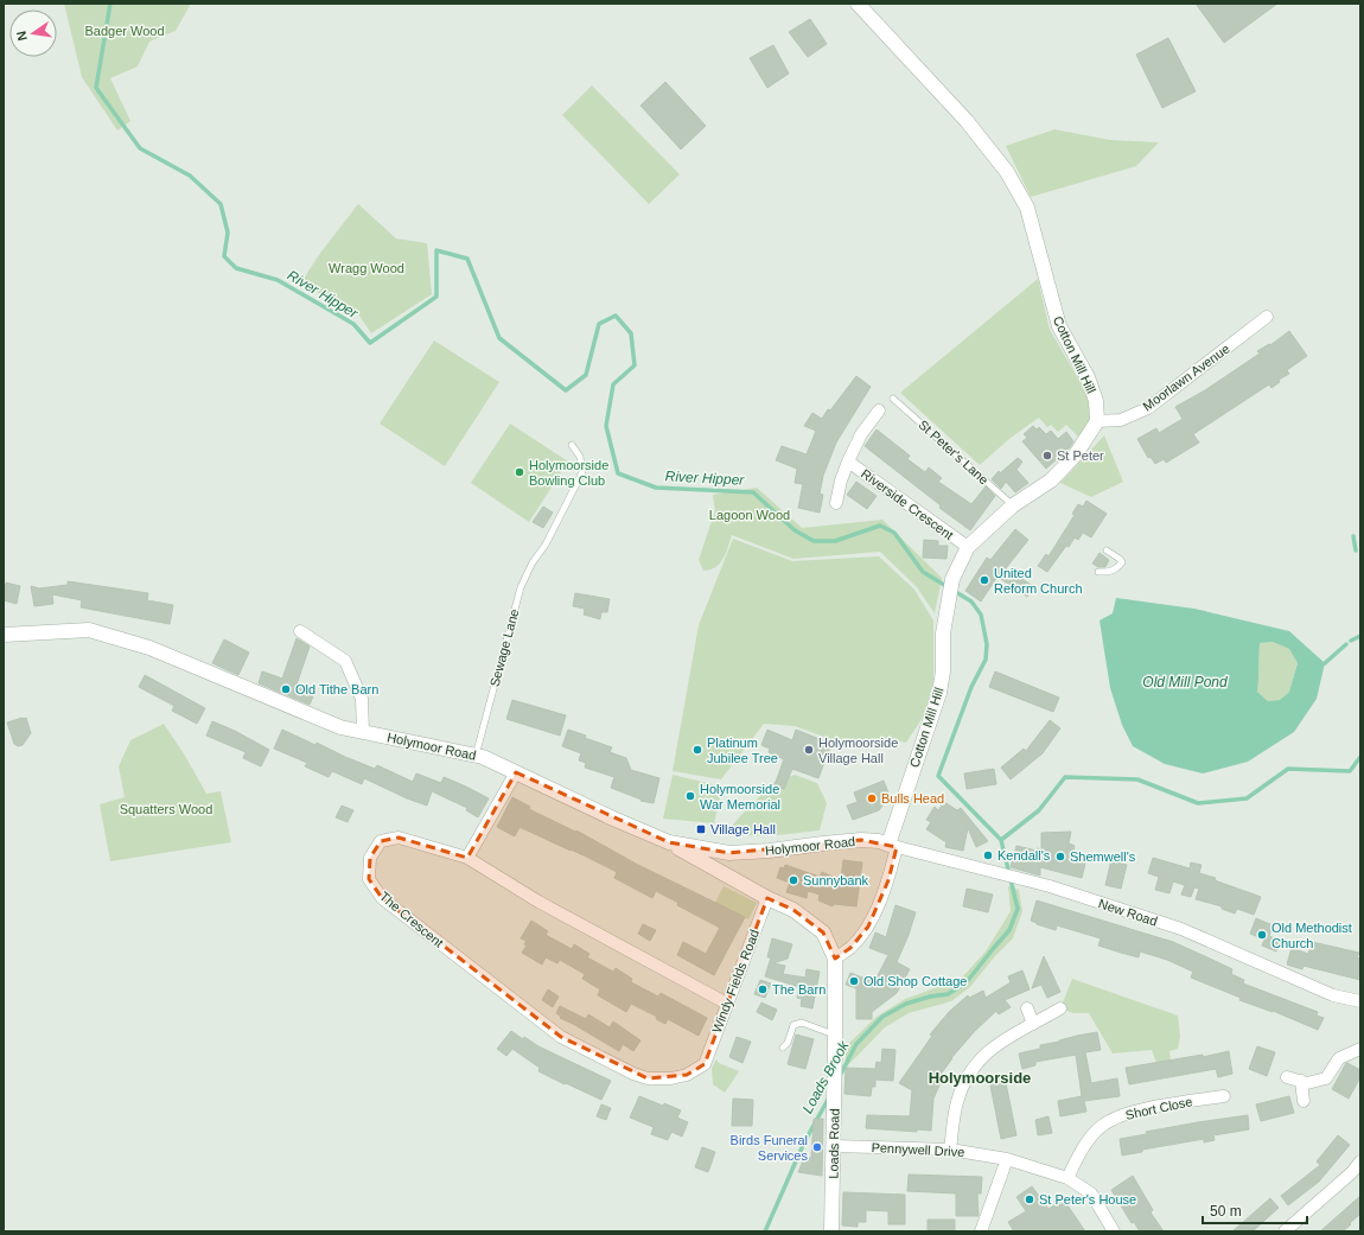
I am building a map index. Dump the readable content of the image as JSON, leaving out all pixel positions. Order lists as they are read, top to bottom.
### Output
{
  "streets": {
    "street": [
      "Cotton Mill Hill",
      "Moorlawn Avenue",
      "Riverside Crescent",
      "Holymoor Road",
      "New Road",
      "The Crescent",
      "Windy Fields Road",
      "Short Close",
      "Loads Road",
      "Pennywell Drive"
    ],
    "lane": ["St Peter's Lane", "Sewage Lane"]
  },
  "crossings": [
    ["Cotton Mill Hill", "Moorlawn Avenue"],
    ["Cotton Mill Hill", "St Peter's Lane"],
    ["Cotton Mill Hill", "Riverside Crescent"],
    ["Cotton Mill Hill", "Holymoor Road"],
    ["Cotton Mill Hill", "New Road"],
    ["Sewage Lane", "Holymoor Road"],
    ["Holymoor Road", "New Road"],
    ["The Crescent", "Windy Fields Road"],
    ["Short Close", "Pennywell Drive"],
    ["Loads Road", "Pennywell Drive"]
  ],
  "districts": ["Holymoorside"],
  "water": ["River Hipper", "Old Mill Pond", "Loads Brook"],
  "parks": [
    "Badger Wood",
    "Wragg Wood",
    "Lagoon Wood",
    "Squatters Wood"
  ],
  "places": {
    "other": [
      "St Peter",
      "Holymoorside Bowling Club",
      "United Reform Church",
      "Old Tithe Barn",
      "Platinum Jubilee Tree",
      "Holymoorside Village Hall",
      "Holymoorside War Memorial",
      "Bulls Head",
      "Kendall's",
      "Shemwell's",
      "Sunnybank",
      "Old Methodist Church",
      "Old Shop Cottage",
      "The Barn",
      "Birds Funeral Services",
      "St Peter's House"
    ],
    "transit": ["Village Hall"]
  },
  "scale_bar": "50 m",
  "north": "left"
}
